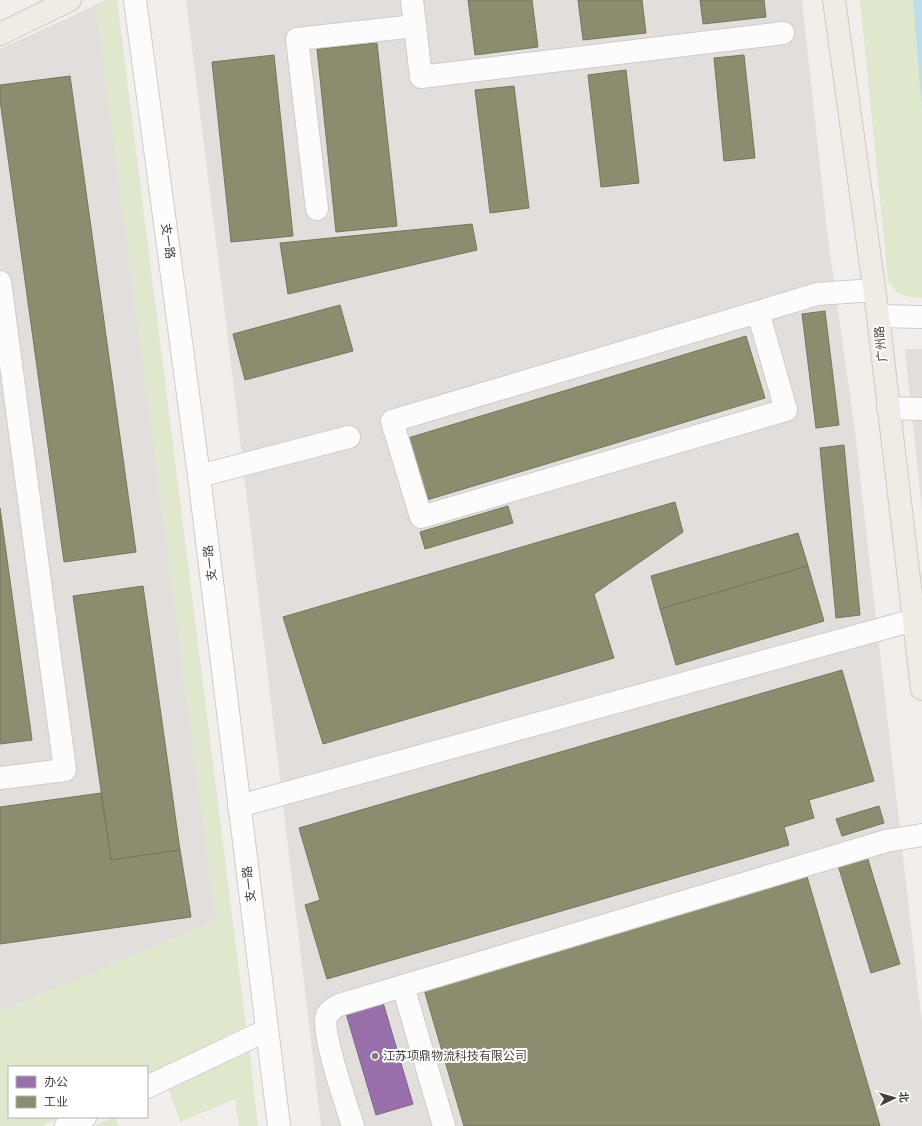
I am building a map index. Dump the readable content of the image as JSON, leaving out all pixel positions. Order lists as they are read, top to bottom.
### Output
{
  "streets": {
    "main road": ["广州路"],
    "street": ["支一路"]
  },
  "places": ["江苏项鼎物流科技有限公司"],
  "legend": ["办公", "工业"],
  "north": "right"
}
